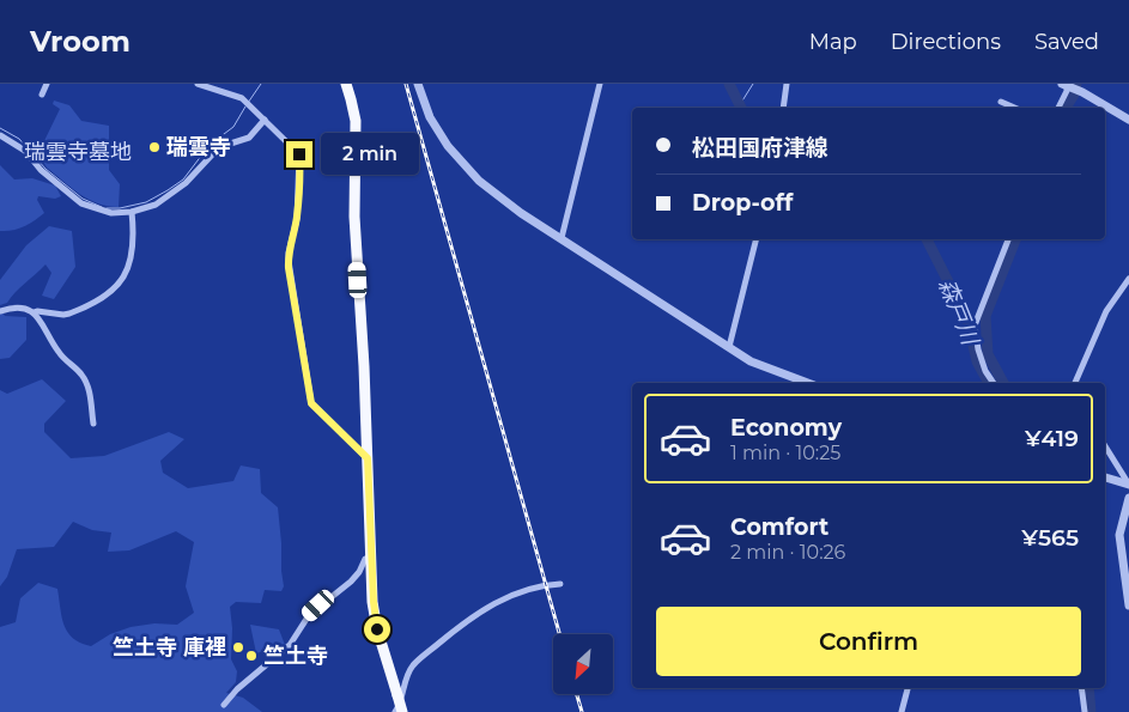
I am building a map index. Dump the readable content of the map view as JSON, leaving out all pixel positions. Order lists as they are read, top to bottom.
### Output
{
  "water": ["森戸川"],
  "parks": ["瑞雲寺墓地"],
  "places": ["瑞雲寺", "竺土寺 庫裡", "竺土寺"],
  "north": "bottom left",
  "page": {
    "header": "Vroom",
    "nav": ["Map", "Directions", "Saved"],
    "banner": ["松田国府津線", "Drop-off"],
    "bubble": "2 min",
    "list": [
      {
        "name": "Economy",
        "note": "1 min · 10:25",
        "value": "¥419"
      },
      {
        "name": "Comfort",
        "note": "2 min · 10:26",
        "value": "¥565"
      }
    ],
    "buttons": "Confirm"
  }
}
